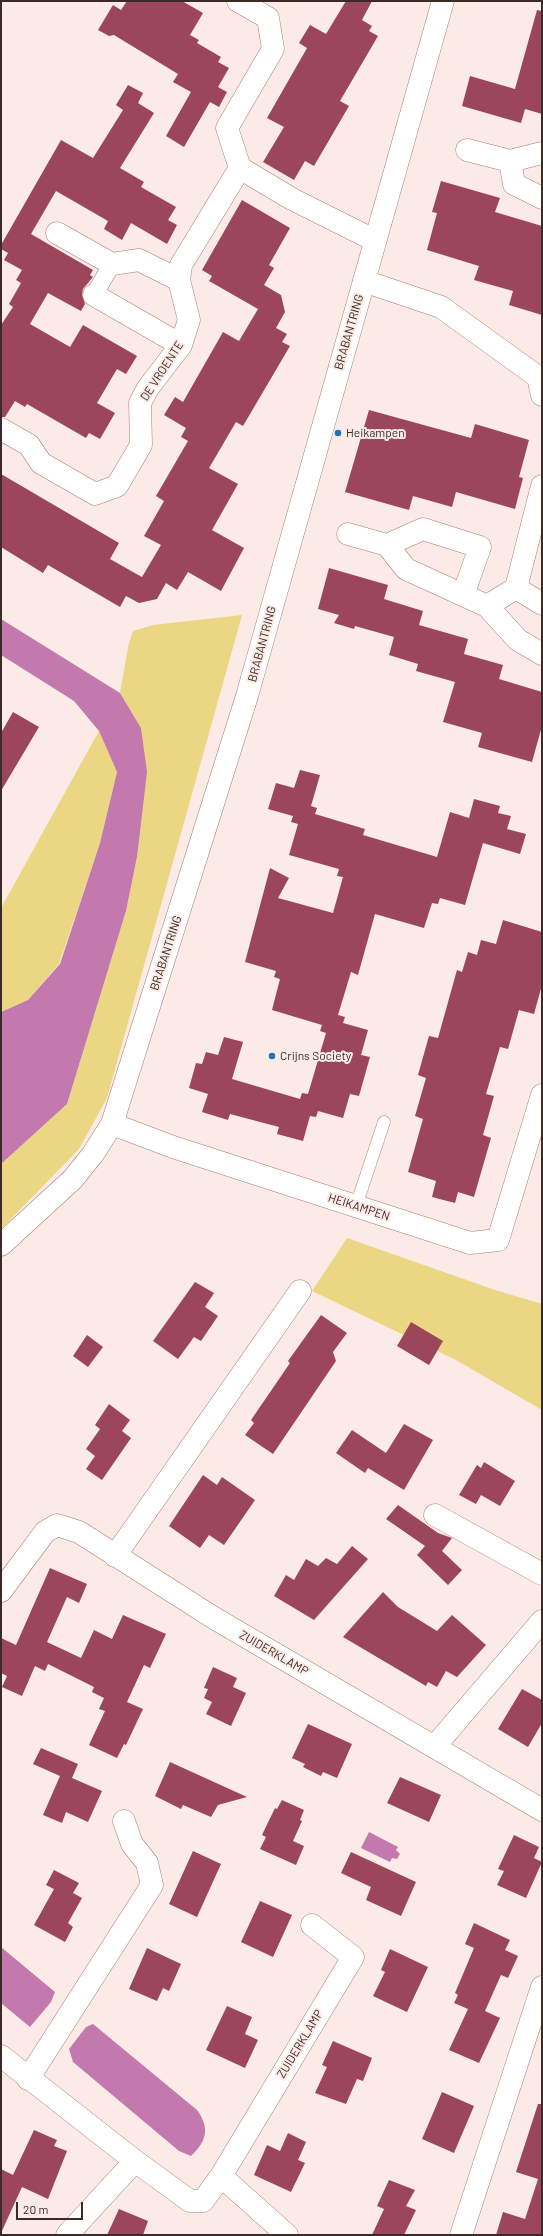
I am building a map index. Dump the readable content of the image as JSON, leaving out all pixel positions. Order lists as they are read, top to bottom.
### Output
{
  "streets": {
    "street": [
      "BRABANTRING",
      "DE VROENTE",
      "HEIKAMPEN",
      "ZUIDERKLAMP"
    ]
  },
  "crossings": [
    ["BRABANTRING", "HEIKAMPEN"]
  ],
  "places": ["Heikampen", "Crijns Society"],
  "scale_bar": "20 m"
}
